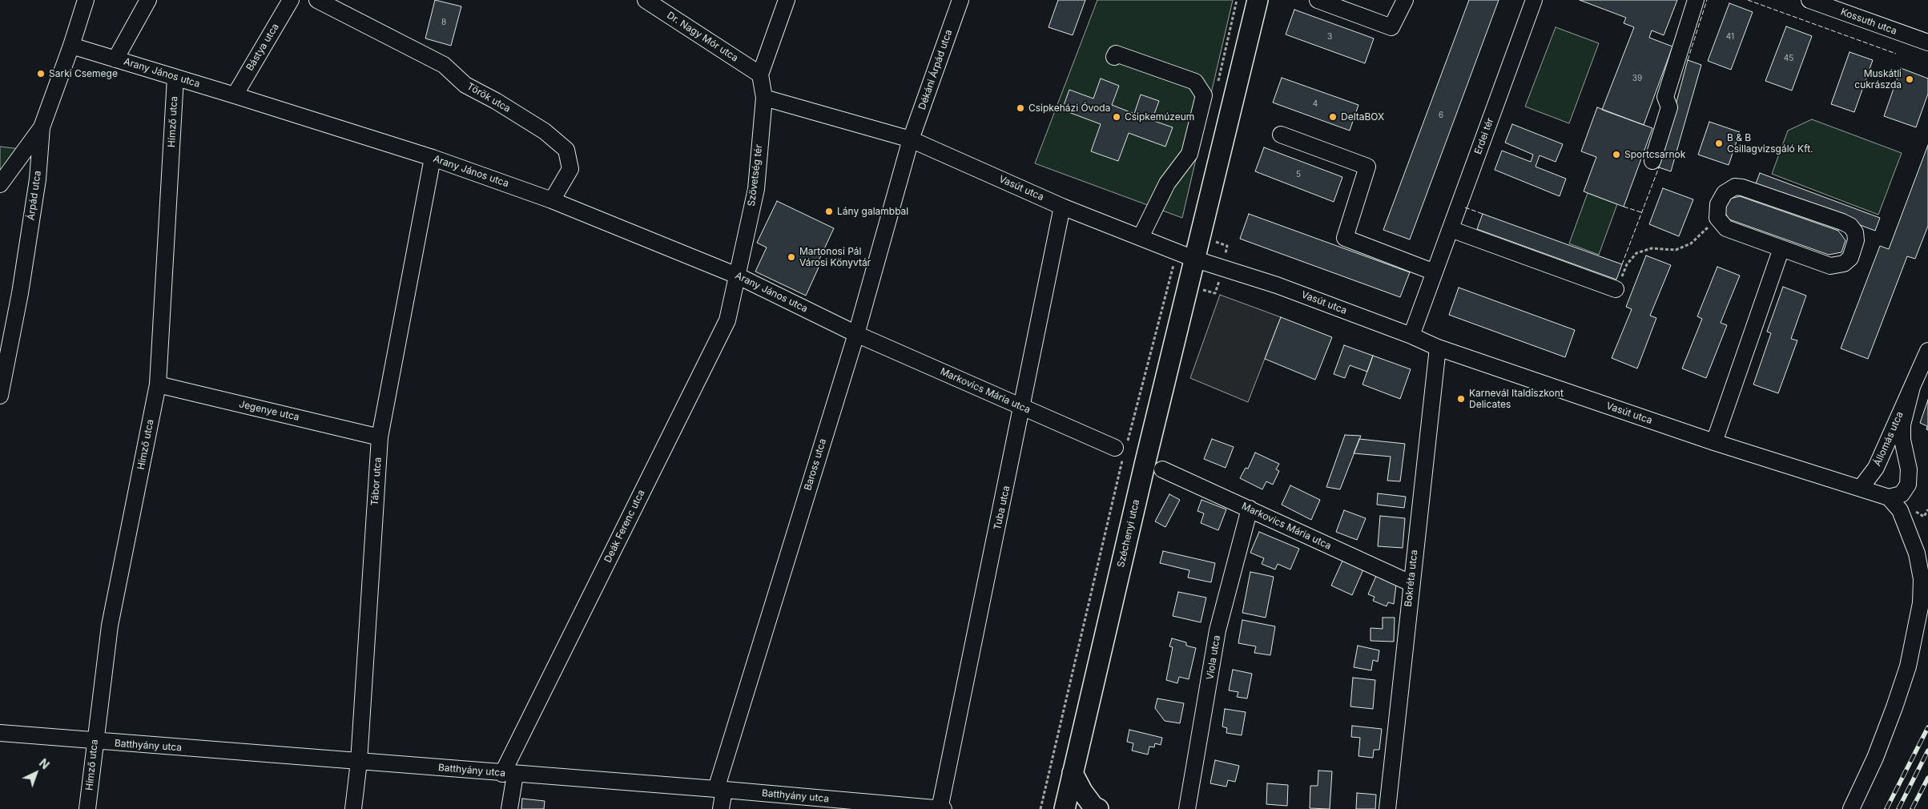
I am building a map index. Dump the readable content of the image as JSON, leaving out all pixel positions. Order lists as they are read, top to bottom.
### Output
{
  "streets": {
    "main road": ["Széchenyi utca"],
    "street": [
      "Kossuth utca",
      "Dr. Nagy Mór utca",
      "Bástya utca",
      "Dékáni Árpád utca",
      "Arany János utca",
      "Török utca",
      "Hímző utca",
      "Erdei tér",
      "Szövetség tér",
      "Vasút utca",
      "Árpád utca",
      "Markovics Mária utca",
      "Jegenye utca",
      "Állomás utca",
      "Baross utca",
      "Tábor utca",
      "Tuba utca",
      "Deák Ferenc utca",
      "Bokréta utca",
      "Viola utca",
      "Batthyány utca"
    ]
  },
  "crossings": [
    ["Dr. Nagy Mór utca", "Szövetség tér"],
    ["Bástya utca", "Arany János utca"],
    ["Dékáni Árpád utca", "Vasút utca"],
    ["Dékáni Árpád utca", "Baross utca"],
    ["Arany János utca", "Török utca"],
    ["Arany János utca", "Hímző utca"],
    ["Arany János utca", "Szövetség tér"],
    ["Arany János utca", "Árpád utca"],
    ["Arany János utca", "Markovics Mária utca"],
    ["Arany János utca", "Baross utca"],
    ["Arany János utca", "Tábor utca"],
    ["Arany János utca", "Deák Ferenc utca"],
    ["Hímző utca", "Jegenye utca"],
    ["Hímző utca", "Batthyány utca"],
    ["Erdei tér", "Vasút utca"],
    ["Szövetség tér", "Vasút utca"],
    ["Szövetség tér", "Deák Ferenc utca"],
    ["Vasút utca", "Állomás utca"],
    ["Vasút utca", "Baross utca"],
    ["Vasút utca", "Tuba utca"],
    ["Vasút utca", "Széchenyi utca"],
    ["Vasút utca", "Bokréta utca"],
    ["Markovics Mária utca", "Baross utca"],
    ["Markovics Mária utca", "Tuba utca"],
    ["Markovics Mária utca", "Bokréta utca"],
    ["Markovics Mária utca", "Viola utca"],
    ["Jegenye utca", "Tábor utca"],
    ["Baross utca", "Batthyány utca"],
    ["Tábor utca", "Batthyány utca"],
    ["Tuba utca", "Batthyány utca"],
    ["Deák Ferenc utca", "Batthyány utca"]
  ],
  "places": [
    "Sarki Csemege",
    "Muskátli cukrászda",
    "Csipkeházi Óvoda",
    "Csipkemúzeum",
    "DeltaBOX",
    "B & B Csillagvizsgáló Kft.",
    "Sportcsarnok",
    "Lány galambbal",
    "Martonosi Pál Városi Könyvtár",
    "Karnevál Italdiszkont Delicates"
  ],
  "house_numbers": [
    "8",
    "3",
    "41",
    "45",
    "39",
    "4",
    "6",
    "5"
  ],
  "north": "top right"
}
